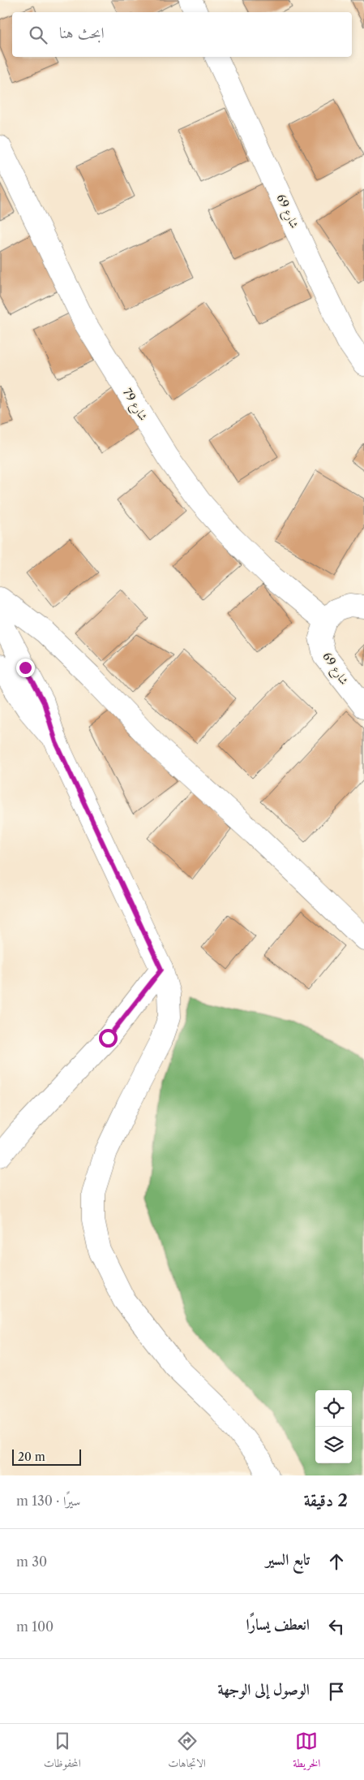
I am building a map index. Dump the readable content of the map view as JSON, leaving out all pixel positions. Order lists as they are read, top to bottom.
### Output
{
  "streets": {
    "street": ["شارع 69", "شارع 79"]
  },
  "crossings": [
    ["شارع 69", "شارع 79"]
  ],
  "scale_bar": "20 m",
  "page": {
    "search": "ابحث هنا",
    "scale": "20 m",
    "heading": ["2 دقيقة", "سيرًا · 130 m"],
    "list": [
      ["تابع السير", "30 m"],
      ["انعطف يسارًا", "100 m"],
      "الوصول إلى الوجهة"
    ],
    "nav": ["الخريطة", "الاتجاهات", "المحفوظات"]
  }
}
